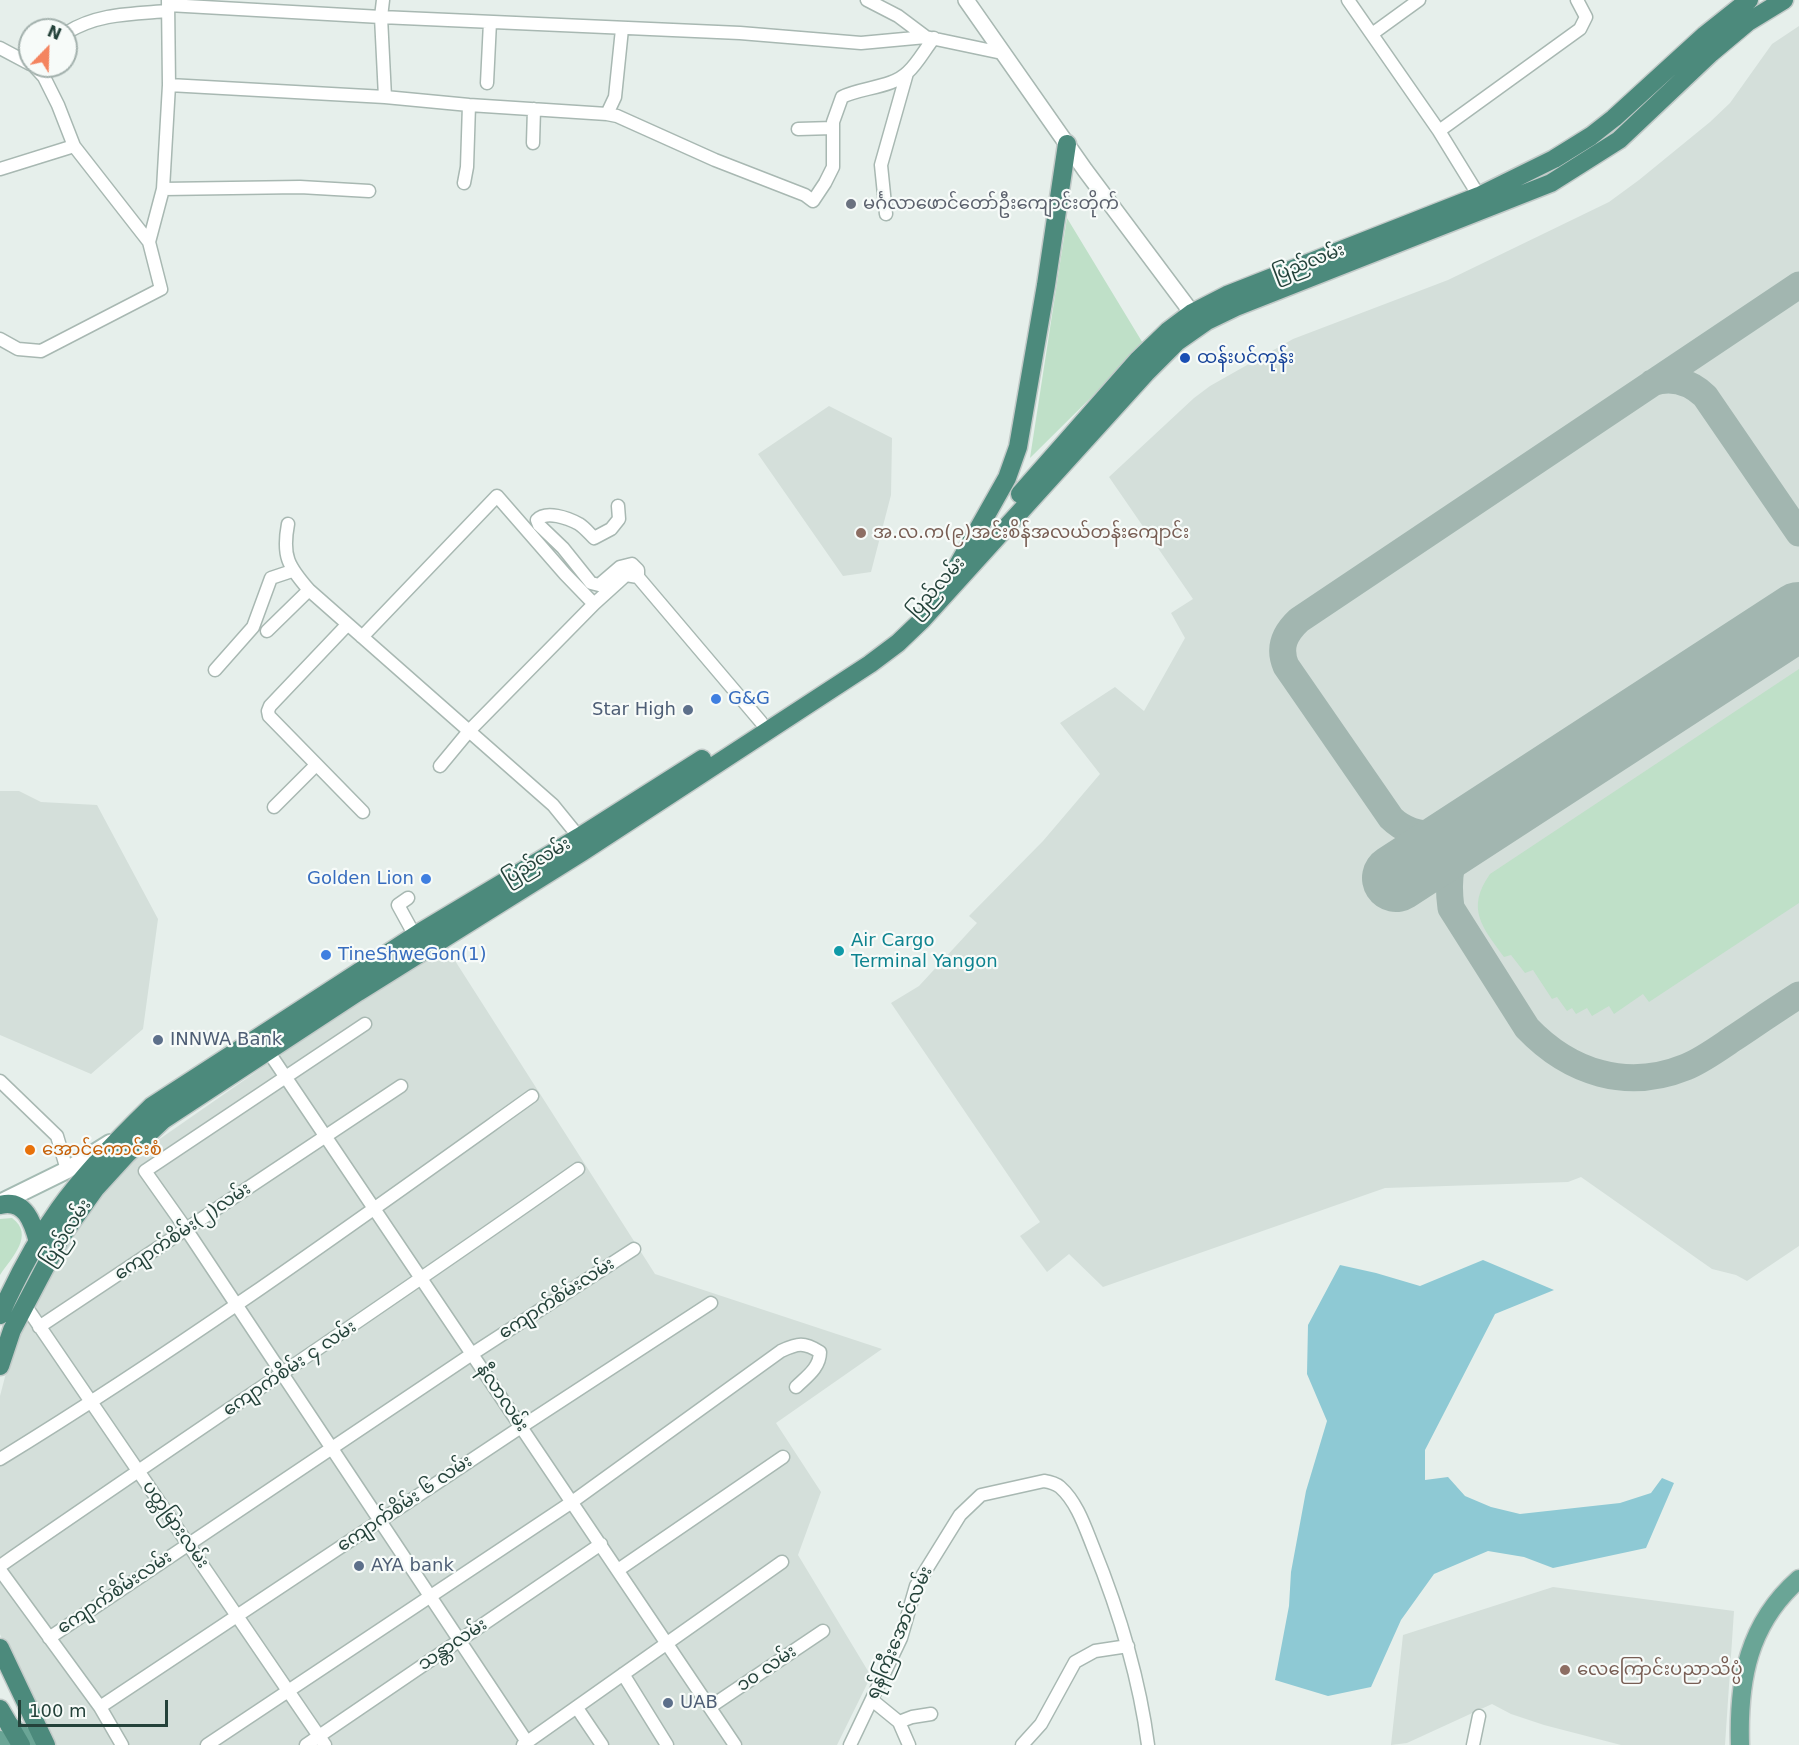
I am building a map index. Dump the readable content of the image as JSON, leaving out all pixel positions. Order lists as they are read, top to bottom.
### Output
{
  "streets": {
    "highway": ["ပြည်လမ်း"],
    "street": [
      "ကျောက်စိမ်း(၂)လမ်း",
      "ကျောက်စိမ်းလမ်း",
      "ကျောက်စိမ်း ၄ လမ်း",
      "နီလာလမ်း",
      "ကျောက်စိမ်း ၆ လမ်း",
      "ပတ္တမြားလမ်း",
      "ရန်ကြီးအောင်လမ်း",
      "သန္တာလမ်း",
      "၁၀ လမ်း"
    ]
  },
  "crossings": [
    ["ပြည်လမ်း", "နီလာလမ်း"],
    ["ပြည်လမ်း", "ပတ္တမြားလမ်း"],
    ["ကျောက်စိမ်း(၂)လမ်း", "နီလာလမ်း"],
    ["ကျောက်စိမ်း(၂)လမ်း", "ပတ္တမြားလမ်း"],
    ["ကျောက်စိမ်းလမ်း", "နီလာလမ်း"],
    ["ကျောက်စိမ်းလမ်း", "ပတ္တမြားလမ်း"],
    ["ကျောက်စိမ်း ၄ လမ်း", "နီလာလမ်း"],
    ["ကျောက်စိမ်း ၄ လမ်း", "ပတ္တမြားလမ်း"],
    ["နီလာလမ်း", "ကျောက်စိမ်း ၆ လမ်း"],
    ["နီလာလမ်း", "သန္တာလမ်း"],
    ["နီလာလမ်း", "၁၀ လမ်း"],
    ["ကျောက်စိမ်း ၆ လမ်း", "ပတ္တမြားလမ်း"],
    ["ပတ္တမြားလမ်း", "သန္တာလမ်း"]
  ],
  "places": [
    "မင်္ဂလာဖောင်တော်ဦးကျောင်းတိုက်",
    "ထန်းပင်ကုန်း",
    "အ.လ.က(၉)အင်းစိန်အလယ်တန်းကျောင်း",
    "G&G",
    "Star High",
    "Golden Lion",
    "Air Cargo Terminal Yangon",
    "TineShweGon(1)",
    "INNWA Bank",
    "အောင်ကောင်းစံ",
    "AYA bank",
    "လေကြောင်းပညာသိပ္ပံ",
    "UAB"
  ],
  "scale_bar": "100 m",
  "north": "top right"
}
